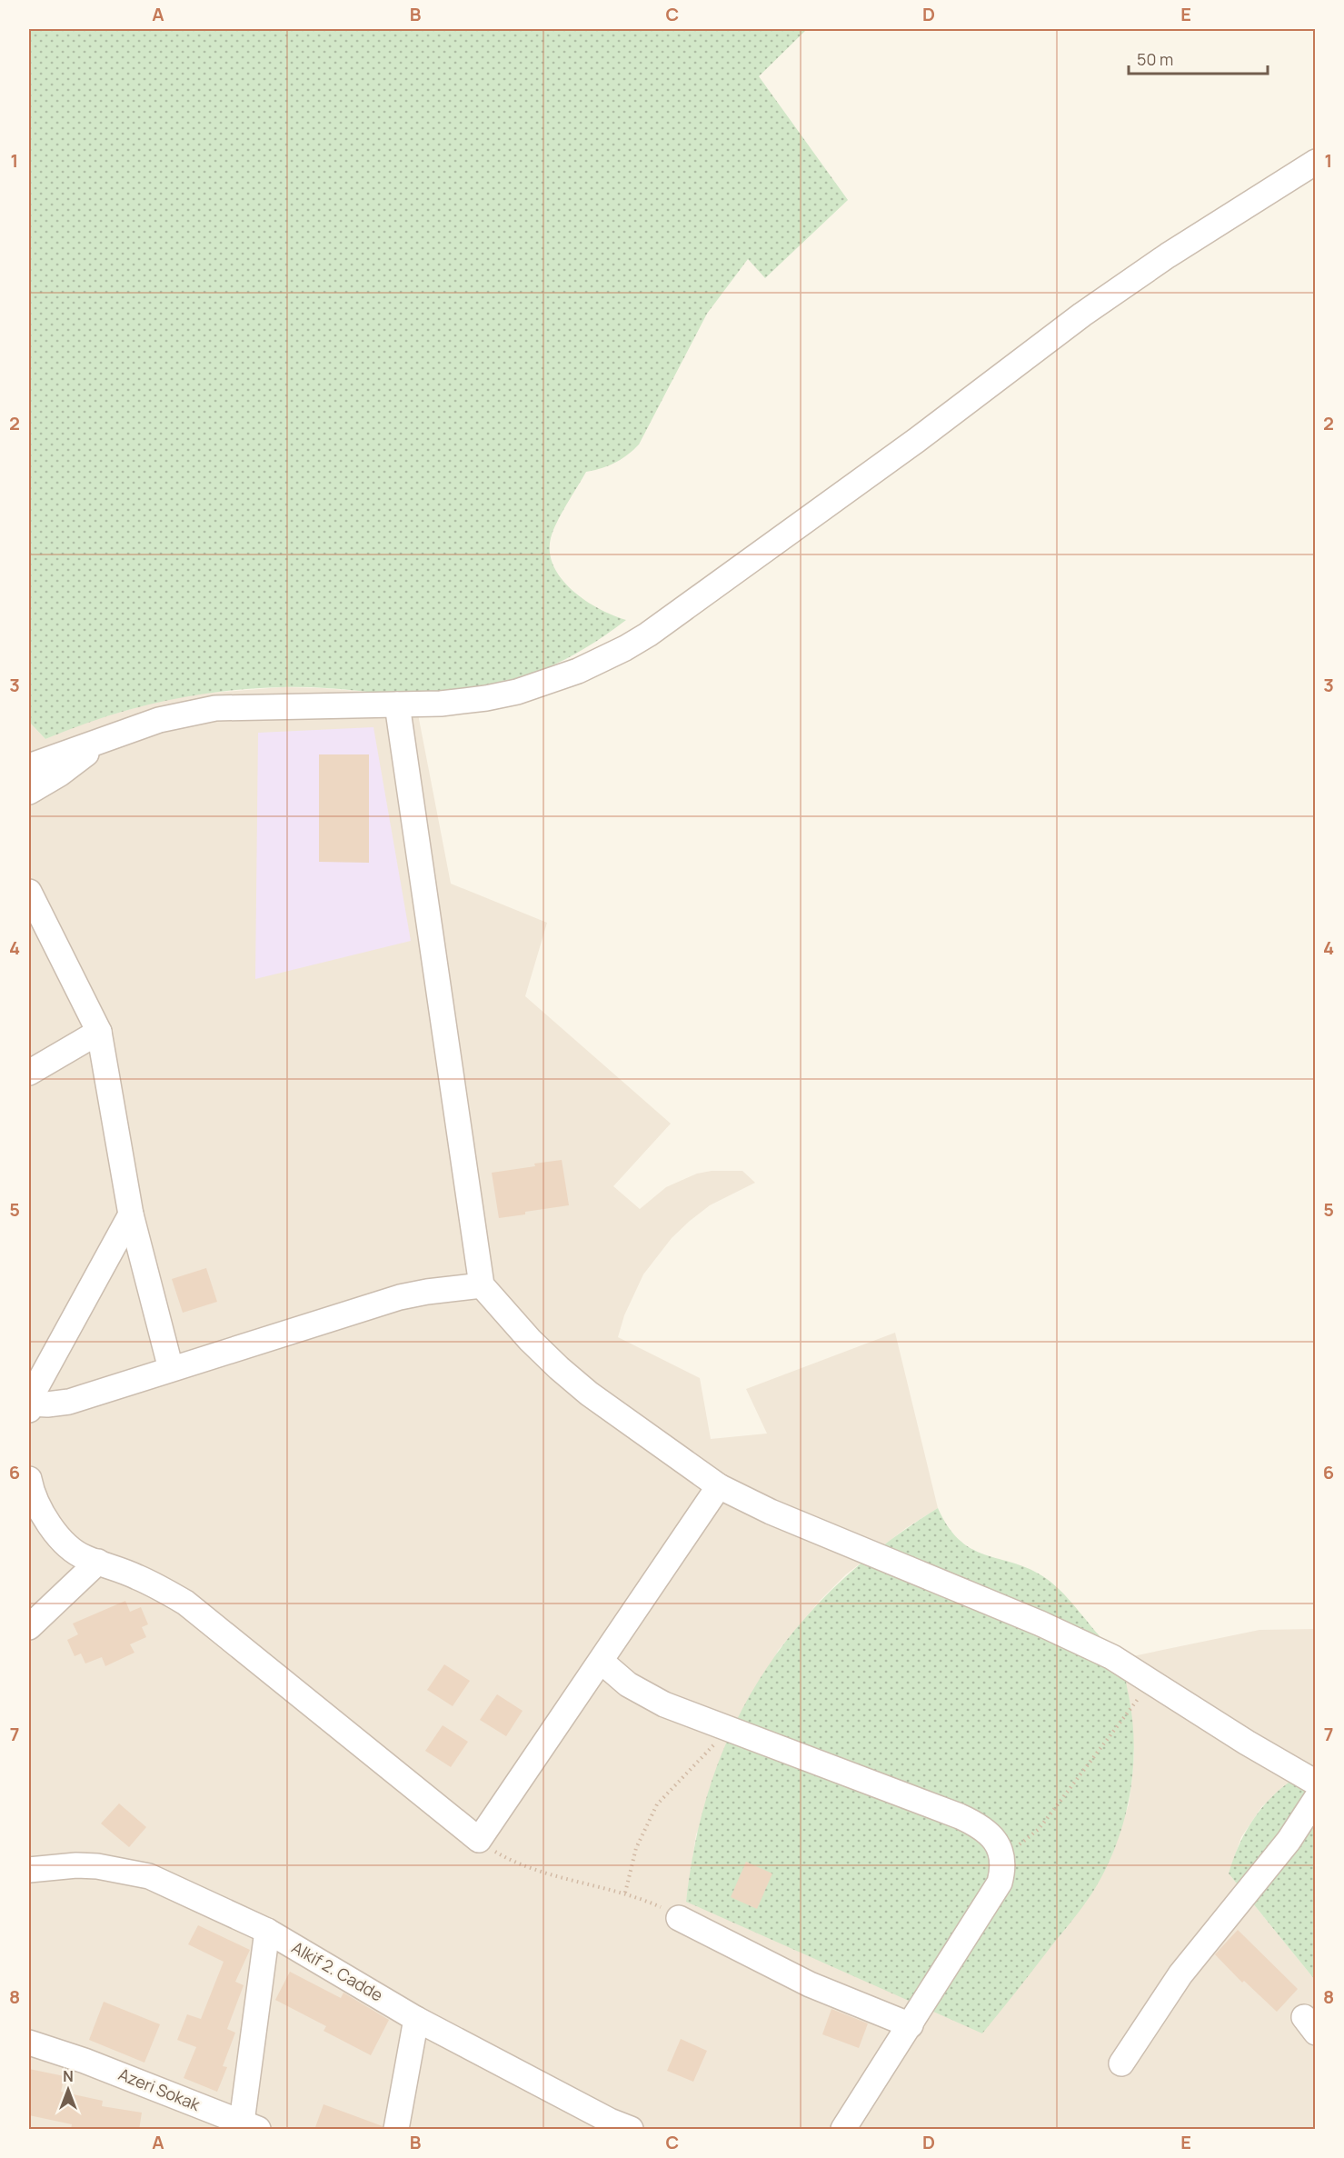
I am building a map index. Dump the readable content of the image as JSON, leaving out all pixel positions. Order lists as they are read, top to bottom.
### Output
{
  "streets": {
    "street": ["Alkif 2. Cadde", "Azeri Sokak"]
  },
  "scale_bar": "50 m",
  "north": "top",
  "grid": {
    "columns": [
      "A",
      "B",
      "C",
      "D",
      "E"
    ],
    "rows": [
      "1",
      "2",
      "3",
      "4",
      "5",
      "6",
      "7",
      "8"
    ]
  }
}
